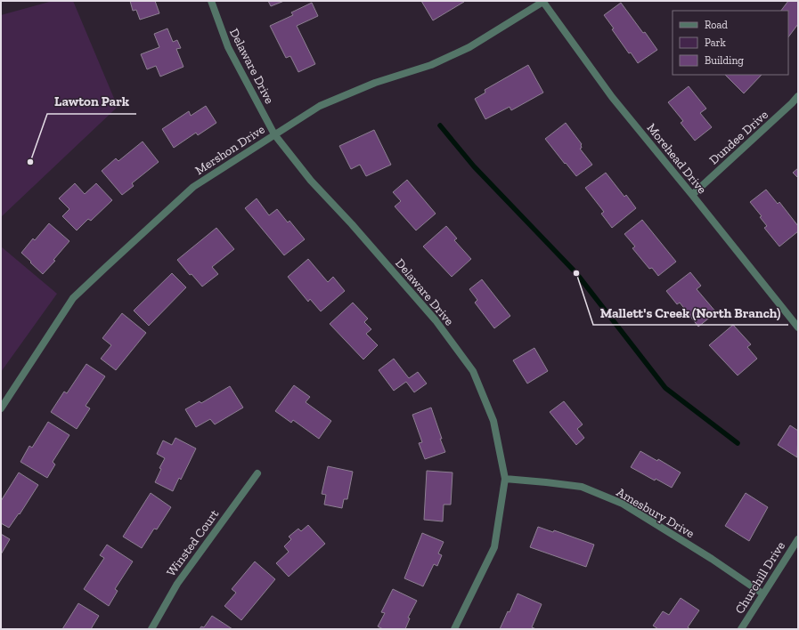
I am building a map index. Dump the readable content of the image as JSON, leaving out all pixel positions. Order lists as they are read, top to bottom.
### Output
{
  "streets": {
    "street": [
      "Delaware Drive",
      "Dundee Drive",
      "Mershon Drive",
      "Morehead Drive",
      "Amesbury Drive",
      "Winsted Court",
      "Churchill Drive"
    ]
  },
  "crossings": [
    ["Delaware Drive", "Mershon Drive"],
    ["Delaware Drive", "Amesbury Drive"],
    ["Dundee Drive", "Morehead Drive"],
    ["Mershon Drive", "Morehead Drive"],
    ["Amesbury Drive", "Churchill Drive"]
  ],
  "places": ["Lawton Park", "Mallett's Creek (North Branch)"],
  "legend": ["Road", "Park", "Building"]
}
